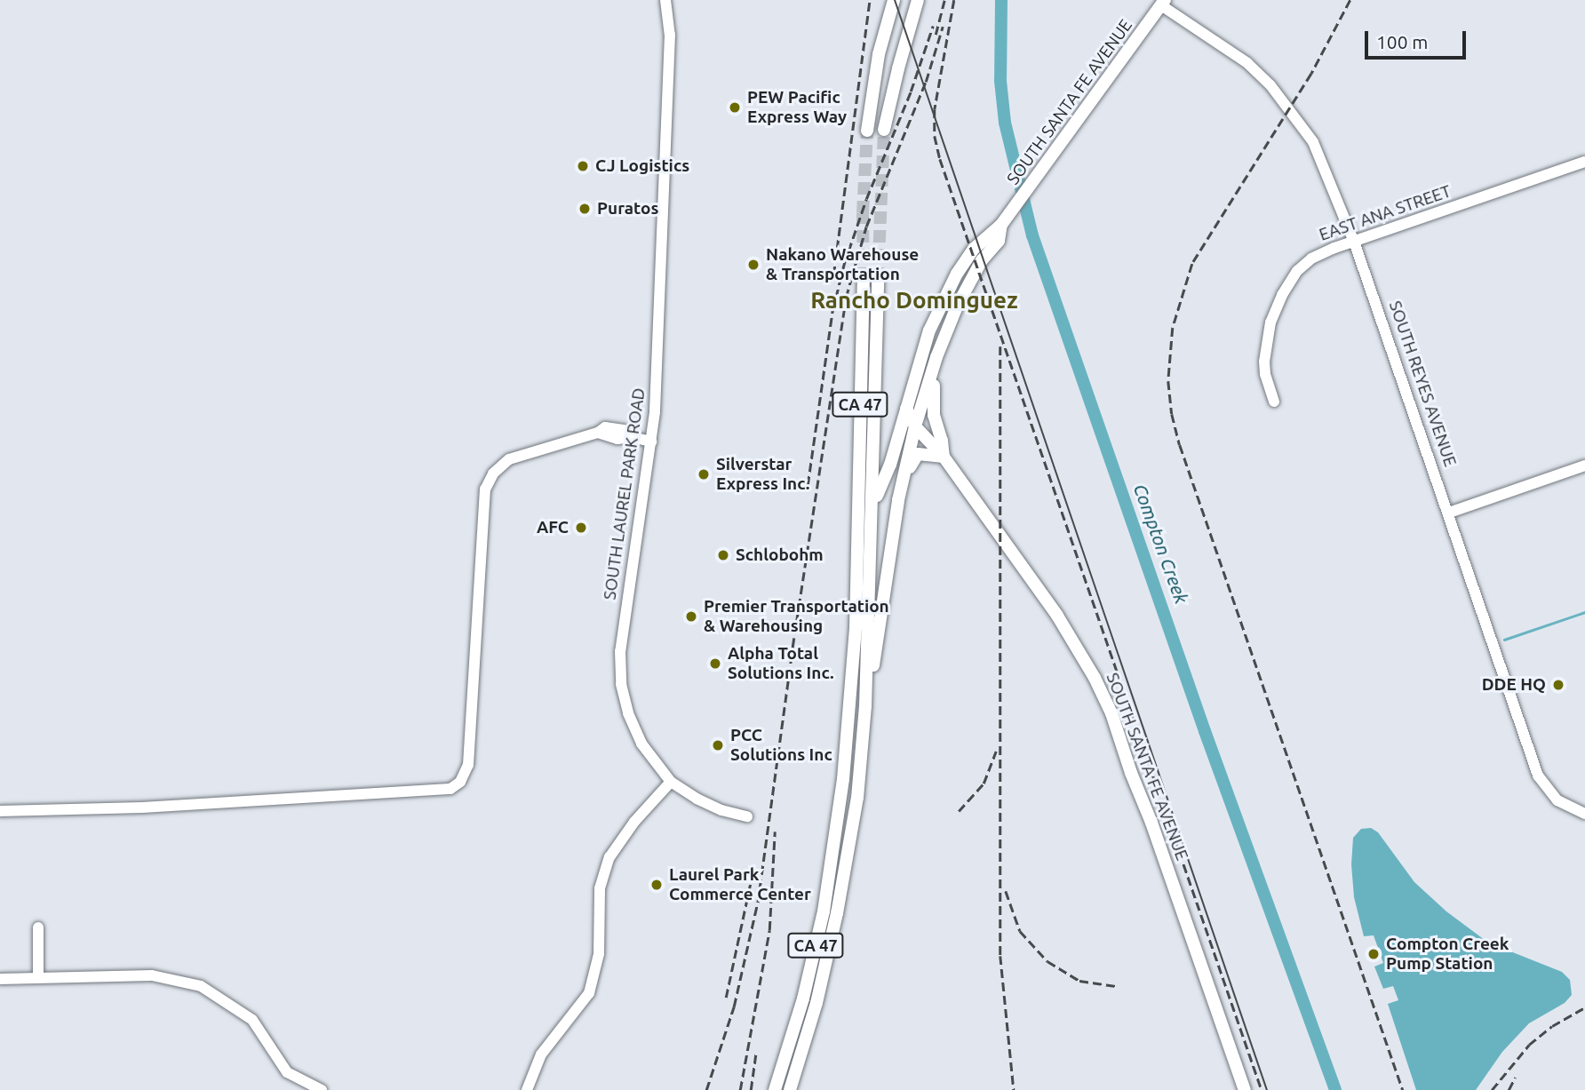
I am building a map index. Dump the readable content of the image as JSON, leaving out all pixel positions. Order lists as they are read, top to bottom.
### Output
{
  "streets": {
    "main road": ["SOUTH SANTA FE AVENUE", "CA 47"],
    "street": ["EAST ANA STREET", "SOUTH REYES AVENUE", "SOUTH LAUREL PARK ROAD"]
  },
  "crossings": [
    ["SOUTH SANTA FE AVENUE", "SOUTH REYES AVENUE"],
    ["EAST ANA STREET", "SOUTH REYES AVENUE"]
  ],
  "districts": ["Rancho Dominguez"],
  "water": ["Compton Creek"],
  "places": [
    "PEW Pacific Express Way",
    "CJ Logistics",
    "Puratos",
    "Nakano Warehouse & Transportation",
    "Silverstar Express Inc.",
    "AFC",
    "Schlobohm",
    "Premier Transportation & Warehousing",
    "Alpha Total Solutions Inc.",
    "DDE HQ",
    "PCC Solutions Inc",
    "Laurel Park Commerce Center",
    "Compton Creek Pump Station"
  ],
  "scale_bar": "100 m"
}
